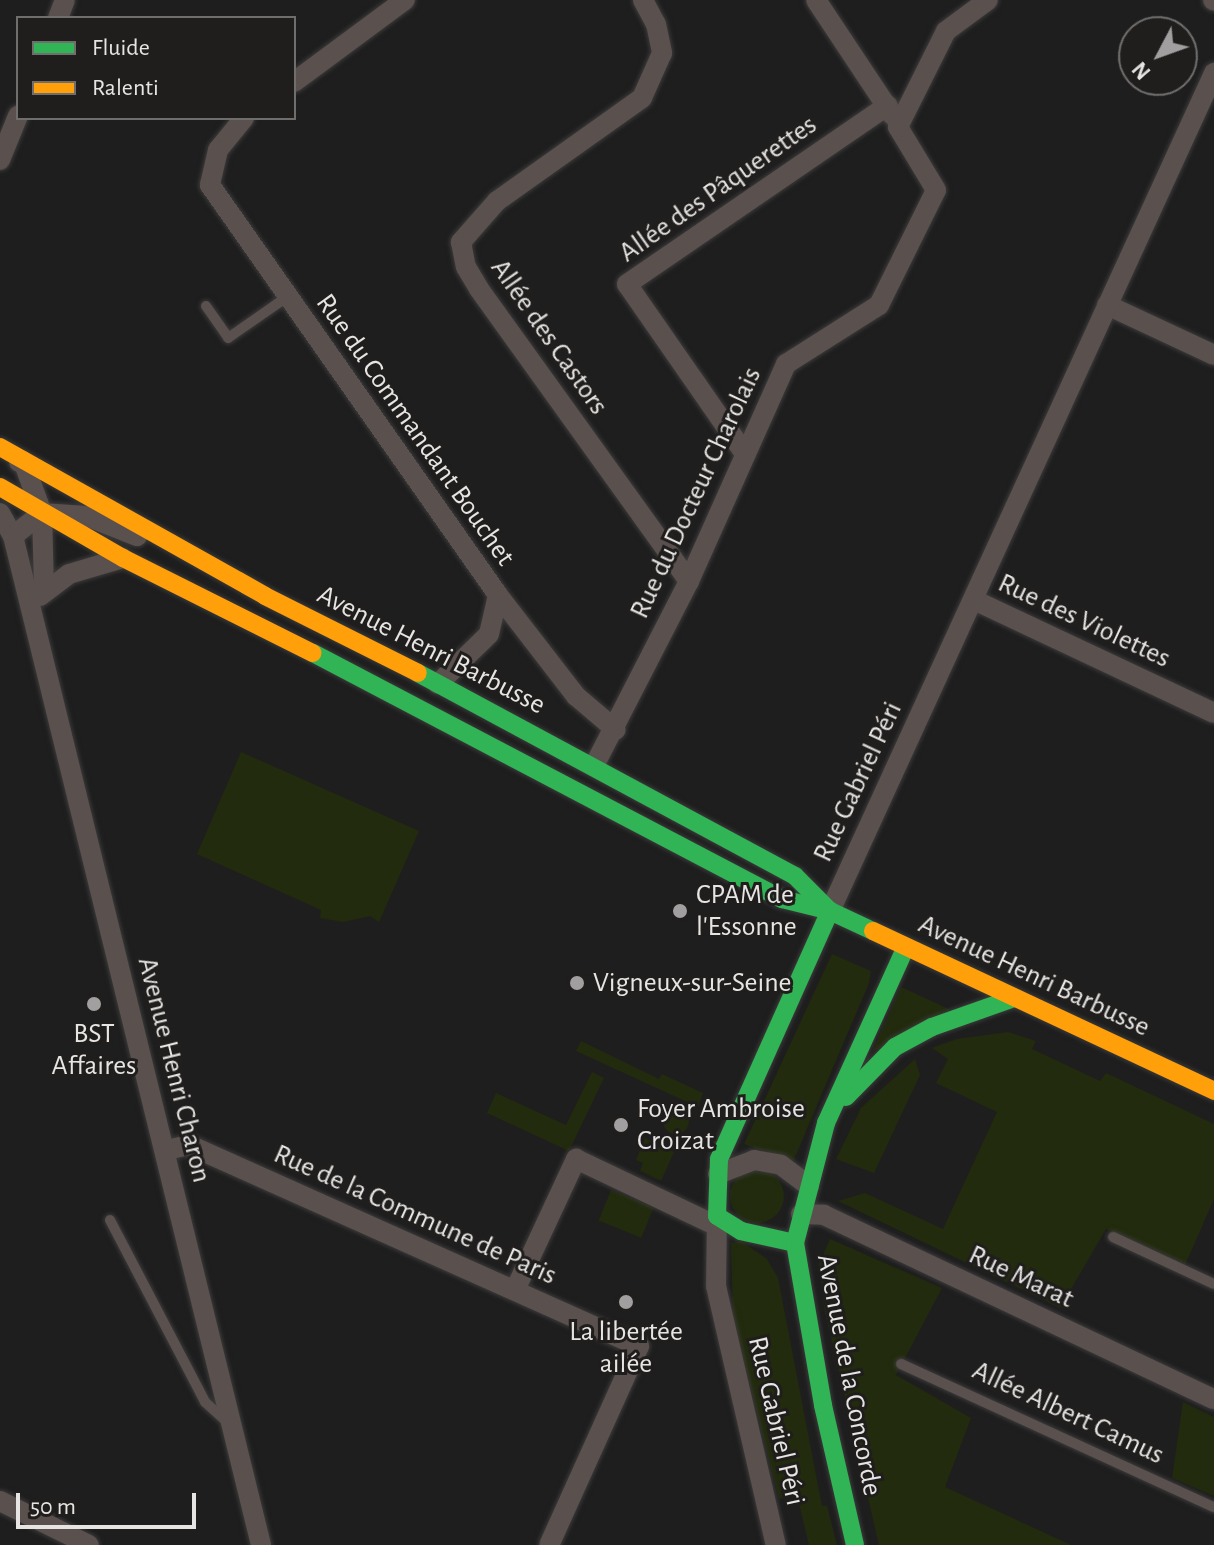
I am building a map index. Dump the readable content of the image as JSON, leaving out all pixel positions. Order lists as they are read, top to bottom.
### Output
{
  "streets": {
    "main road": ["Avenue Henri Barbusse", "Rue Gabriel Péri", "Avenue de la Concorde"],
    "street": [
      "Allée des Pâquerettes",
      "Allée des Castors",
      "Rue du Commandant Bouchet",
      "Rue du Docteur Charolais",
      "Rue des Violettes",
      "Avenue Henri Charon",
      "Rue de la Commune de Paris",
      "Rue Marat"
    ],
    "lane": ["Allée Albert Camus"]
  },
  "crossings": [
    ["Allée des Pâquerettes", "Rue du Docteur Charolais"],
    ["Allée des Castors", "Rue du Docteur Charolais"],
    ["Rue du Commandant Bouchet", "Rue du Docteur Charolais"],
    ["Rue du Docteur Charolais", "Avenue Henri Barbusse"],
    ["Rue des Violettes", "Rue Gabriel Péri"],
    ["Avenue Henri Barbusse", "Rue Gabriel Péri"],
    ["Avenue Henri Barbusse", "Avenue de la Concorde"],
    ["Avenue Henri Charon", "Rue de la Commune de Paris"],
    ["Rue Marat", "Avenue de la Concorde"]
  ],
  "places": [
    "CPAM de l'Essonne",
    "Vigneux-sur-Seine",
    "BST Affaires",
    "Foyer Ambroise Croizat",
    "La libertée ailée"
  ],
  "legend": ["Fluide", "Ralenti"],
  "scale_bar": "50 m",
  "north": "bottom left"
}
